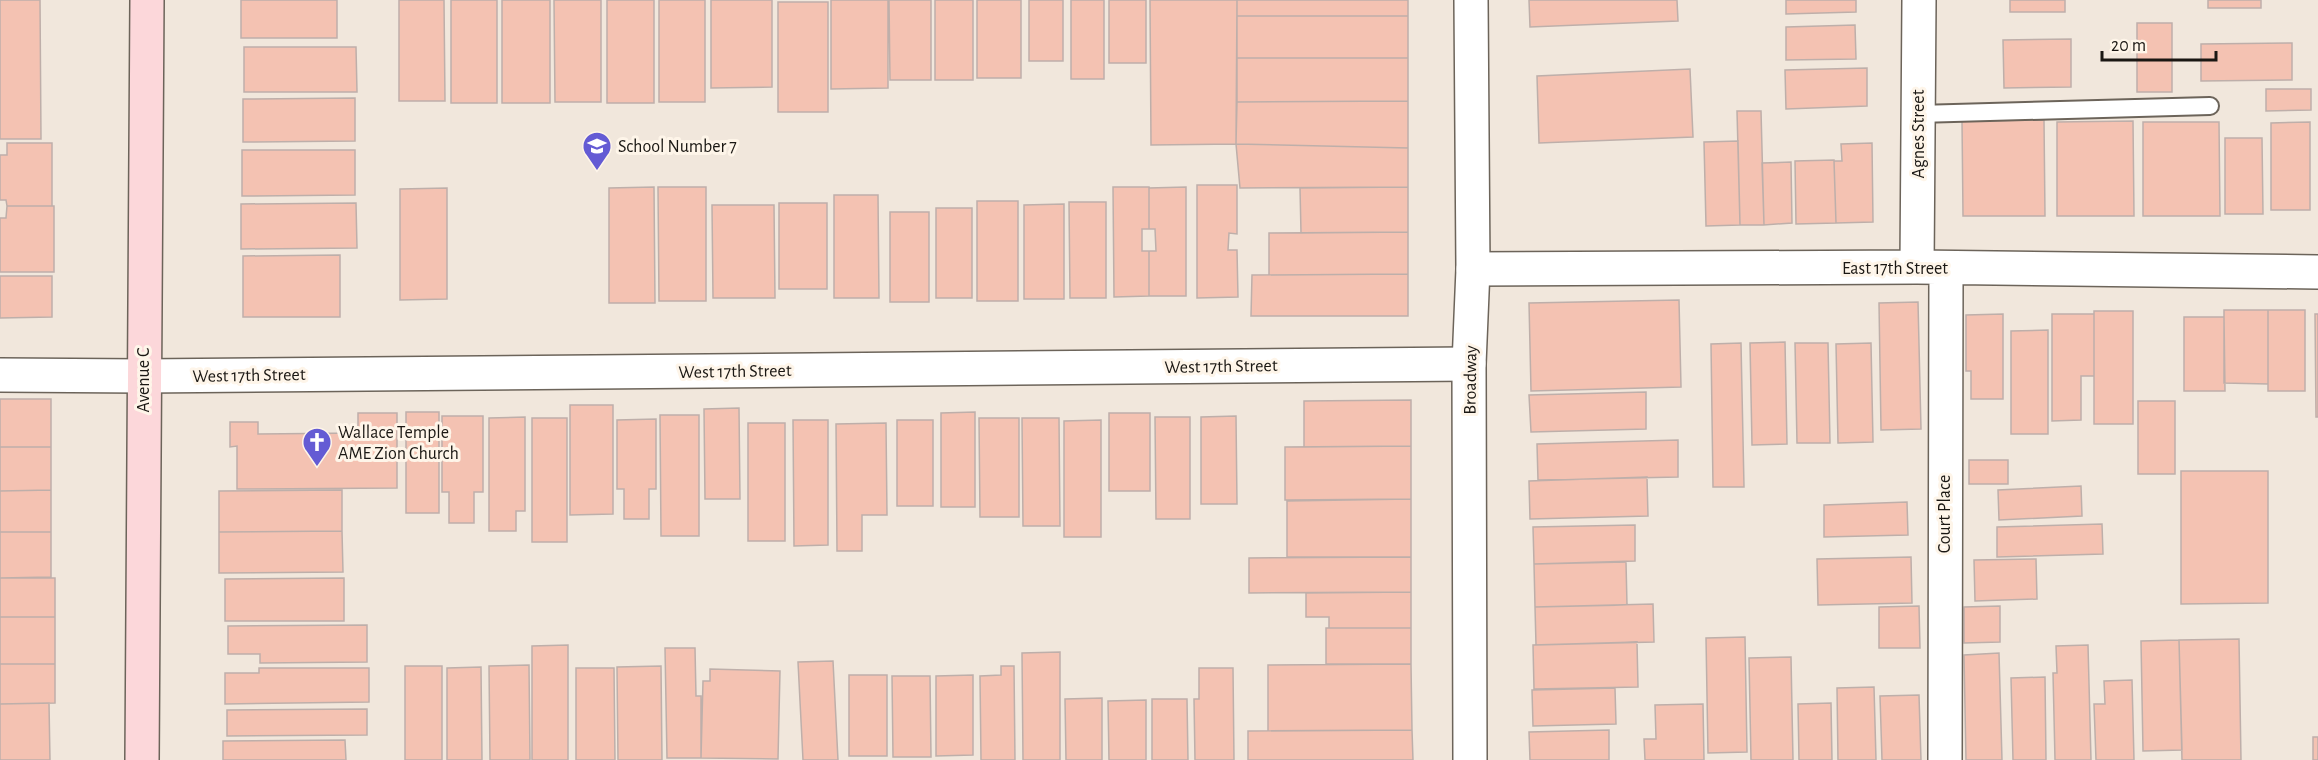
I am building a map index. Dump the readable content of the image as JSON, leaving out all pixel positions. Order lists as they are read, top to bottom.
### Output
{
  "streets": {
    "main road": ["Avenue C"],
    "street": [
      "Agnes Street",
      "East 17th Street",
      "West 17th Street",
      "Broadway",
      "Court Place"
    ]
  },
  "crossings": [
    ["Agnes Street", "East 17th Street"],
    ["Agnes Street", "Court Place"],
    ["East 17th Street", "Broadway"],
    ["East 17th Street", "Court Place"],
    ["West 17th Street", "Avenue C"],
    ["West 17th Street", "Broadway"]
  ],
  "places": {
    "school or university": ["School Number 7"],
    "church": ["Wallace Temple AME Zion Church"]
  },
  "scale_bar": "20 m"
}
